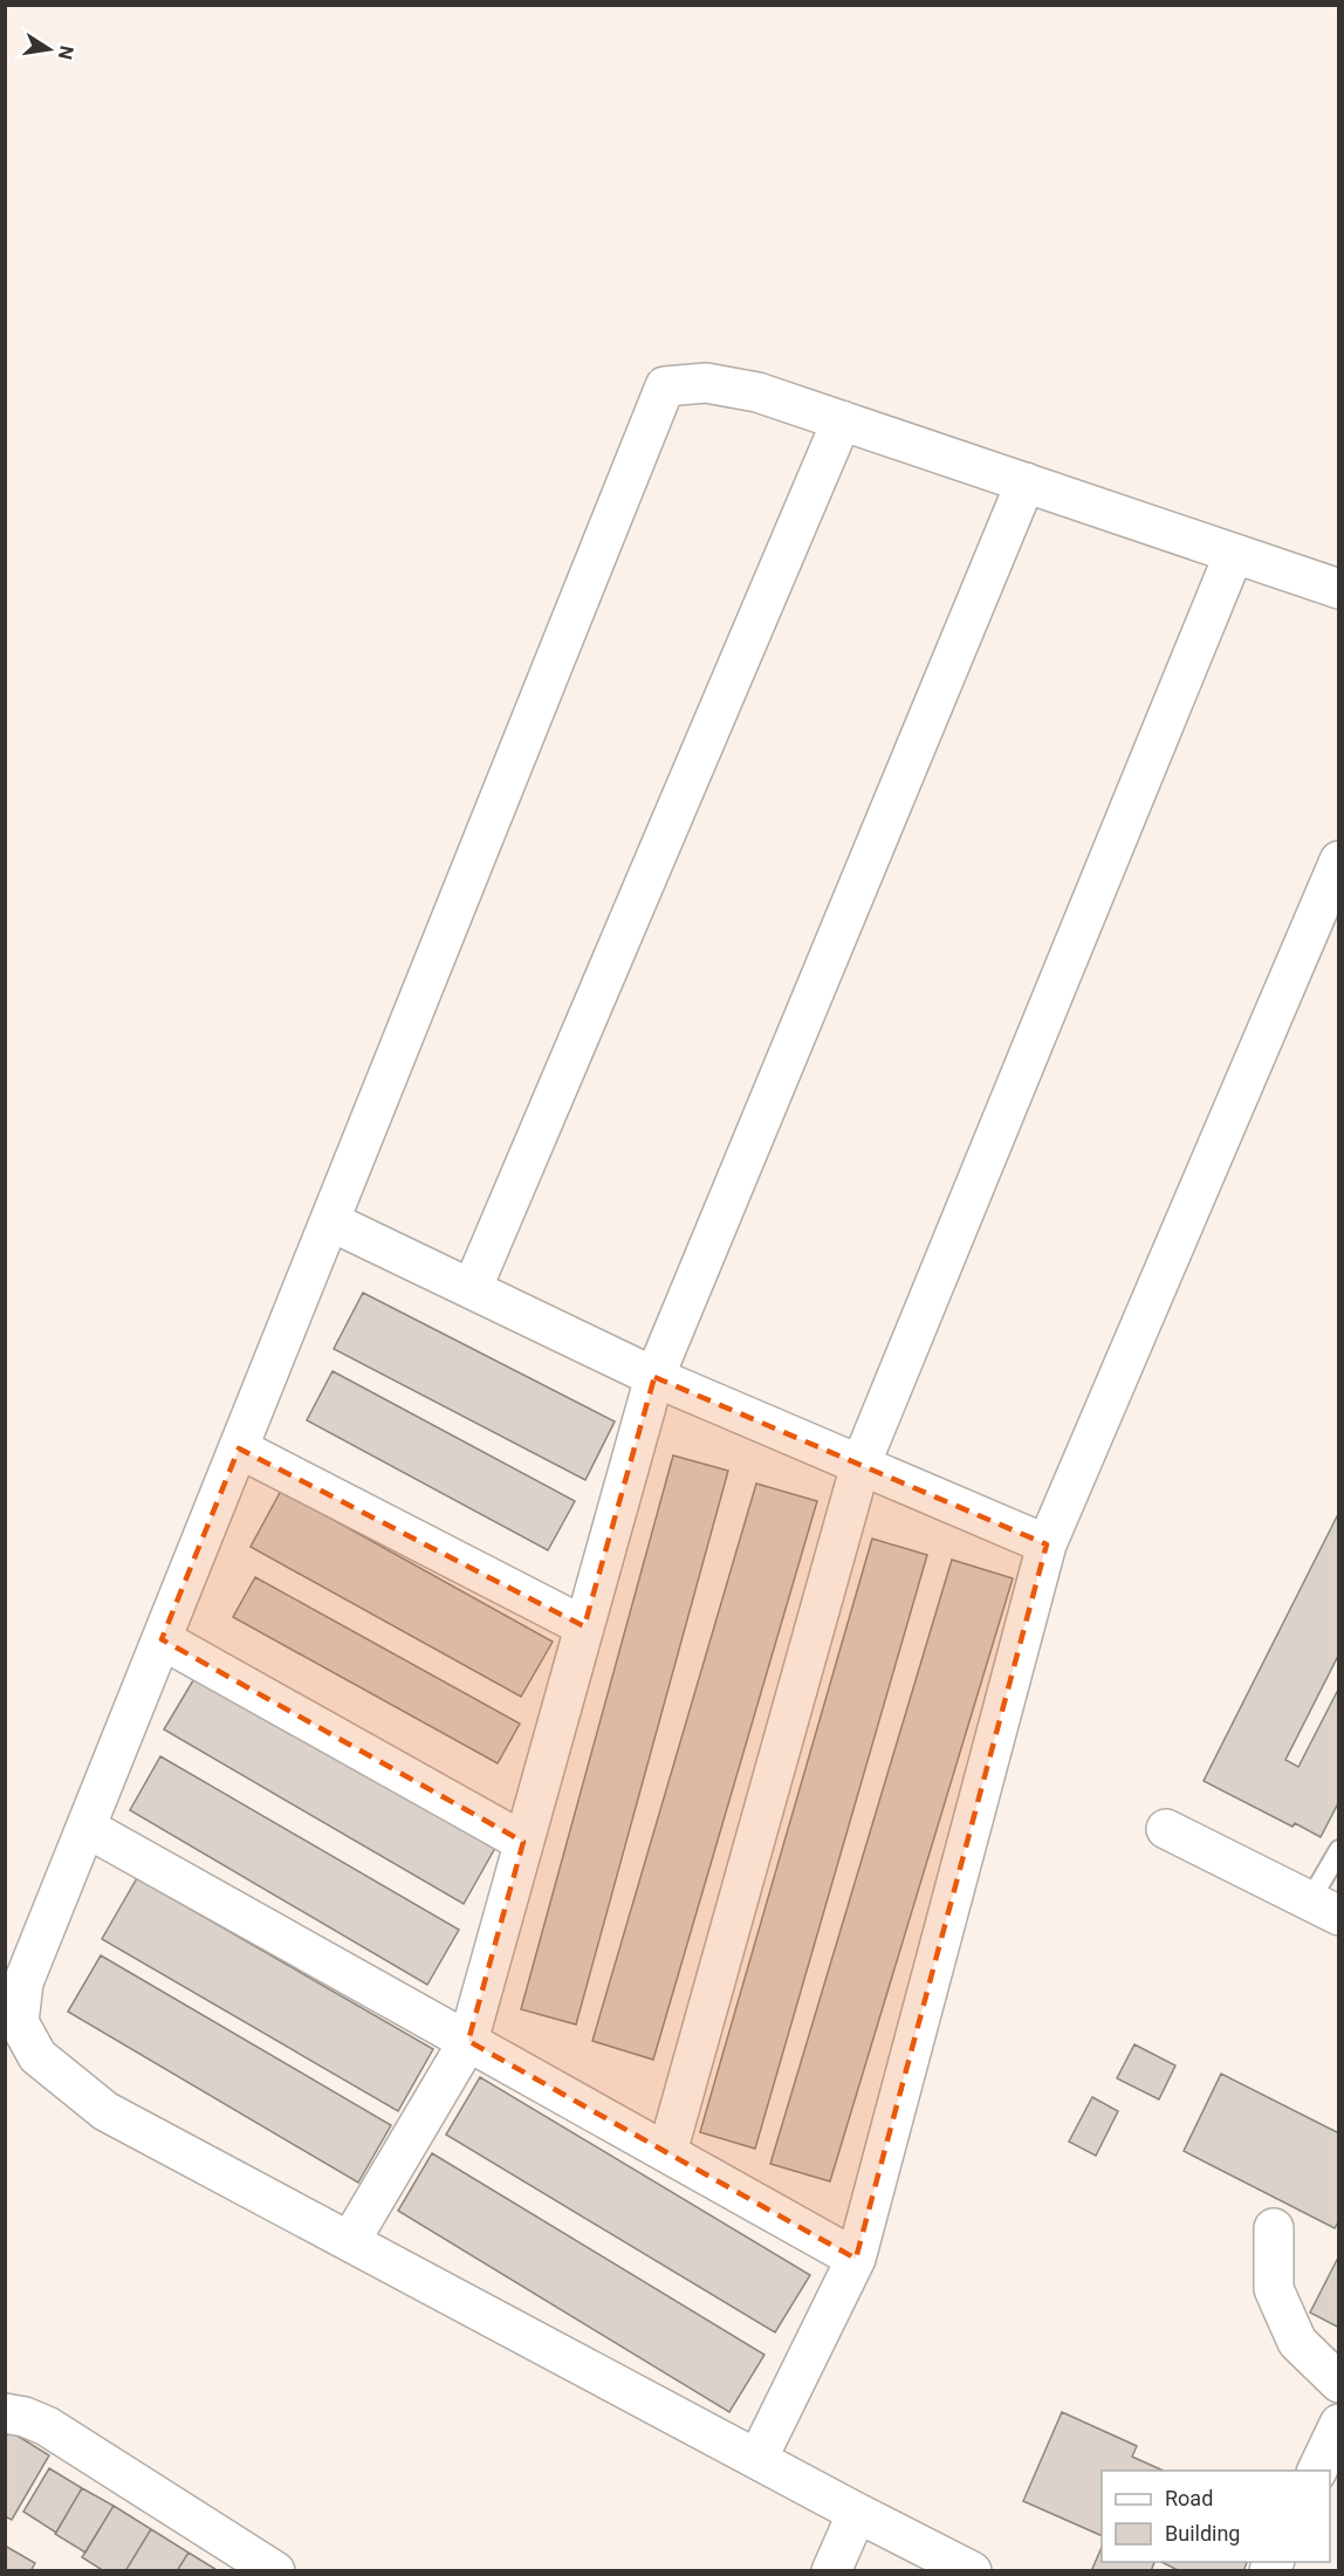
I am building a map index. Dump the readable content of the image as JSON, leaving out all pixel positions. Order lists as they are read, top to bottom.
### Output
{
  "legend": ["Road", "Building"],
  "north": "right"
}
